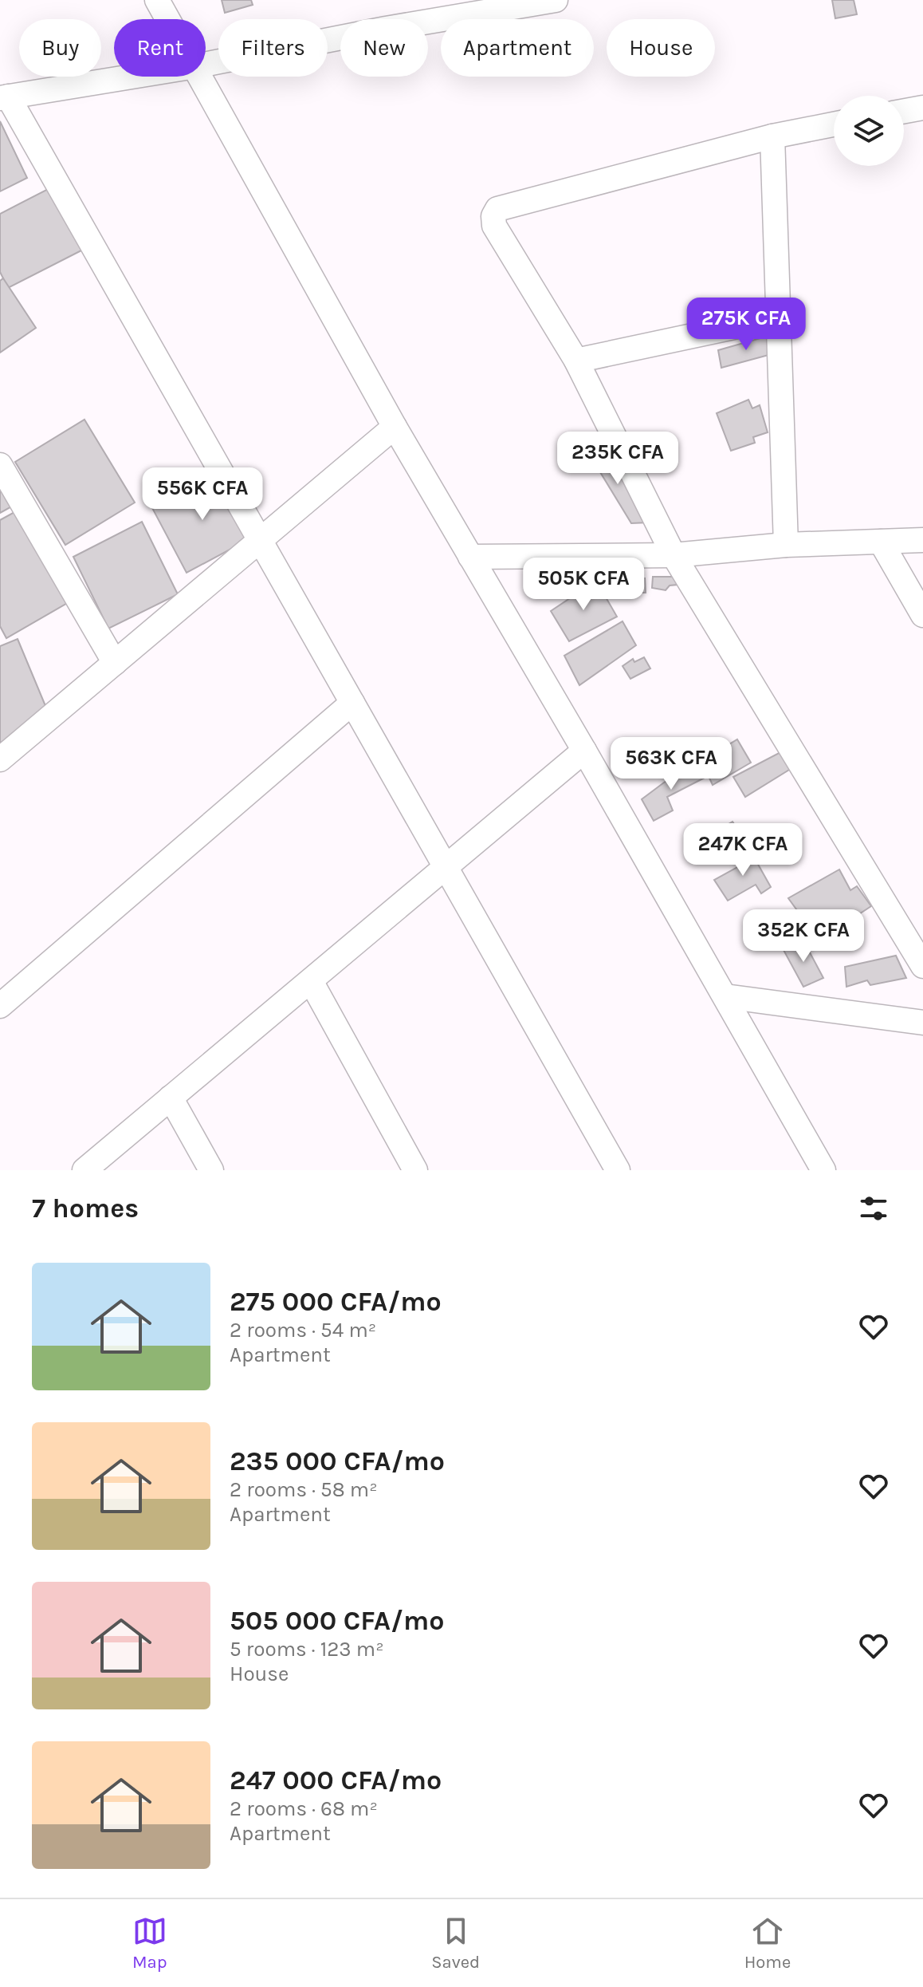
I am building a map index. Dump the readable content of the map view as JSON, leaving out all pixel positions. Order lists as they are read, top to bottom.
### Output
{
  "page": {
    "chip": [
      "Buy",
      "Rent",
      "Filters",
      "New",
      "Apartment",
      "House"
    ],
    "price": [
      "275K CFA",
      "235K CFA",
      "556K CFA",
      "505K CFA",
      "563K CFA",
      "247K CFA",
      "352K CFA"
    ],
    "heading": "7 homes",
    "list": [
      {
        "name": "275 000 CFA/mo",
        "note": "2 rooms · 54 m² · Apartment"
      },
      {
        "name": "235 000 CFA/mo",
        "note": "2 rooms · 58 m² · Apartment"
      },
      {
        "name": "505 000 CFA/mo",
        "note": "5 rooms · 123 m² · House"
      },
      {
        "name": "247 000 CFA/mo",
        "note": "2 rooms · 68 m² · Apartment"
      }
    ],
    "tabs": ["Map", "Saved", "Home"]
  }
}
